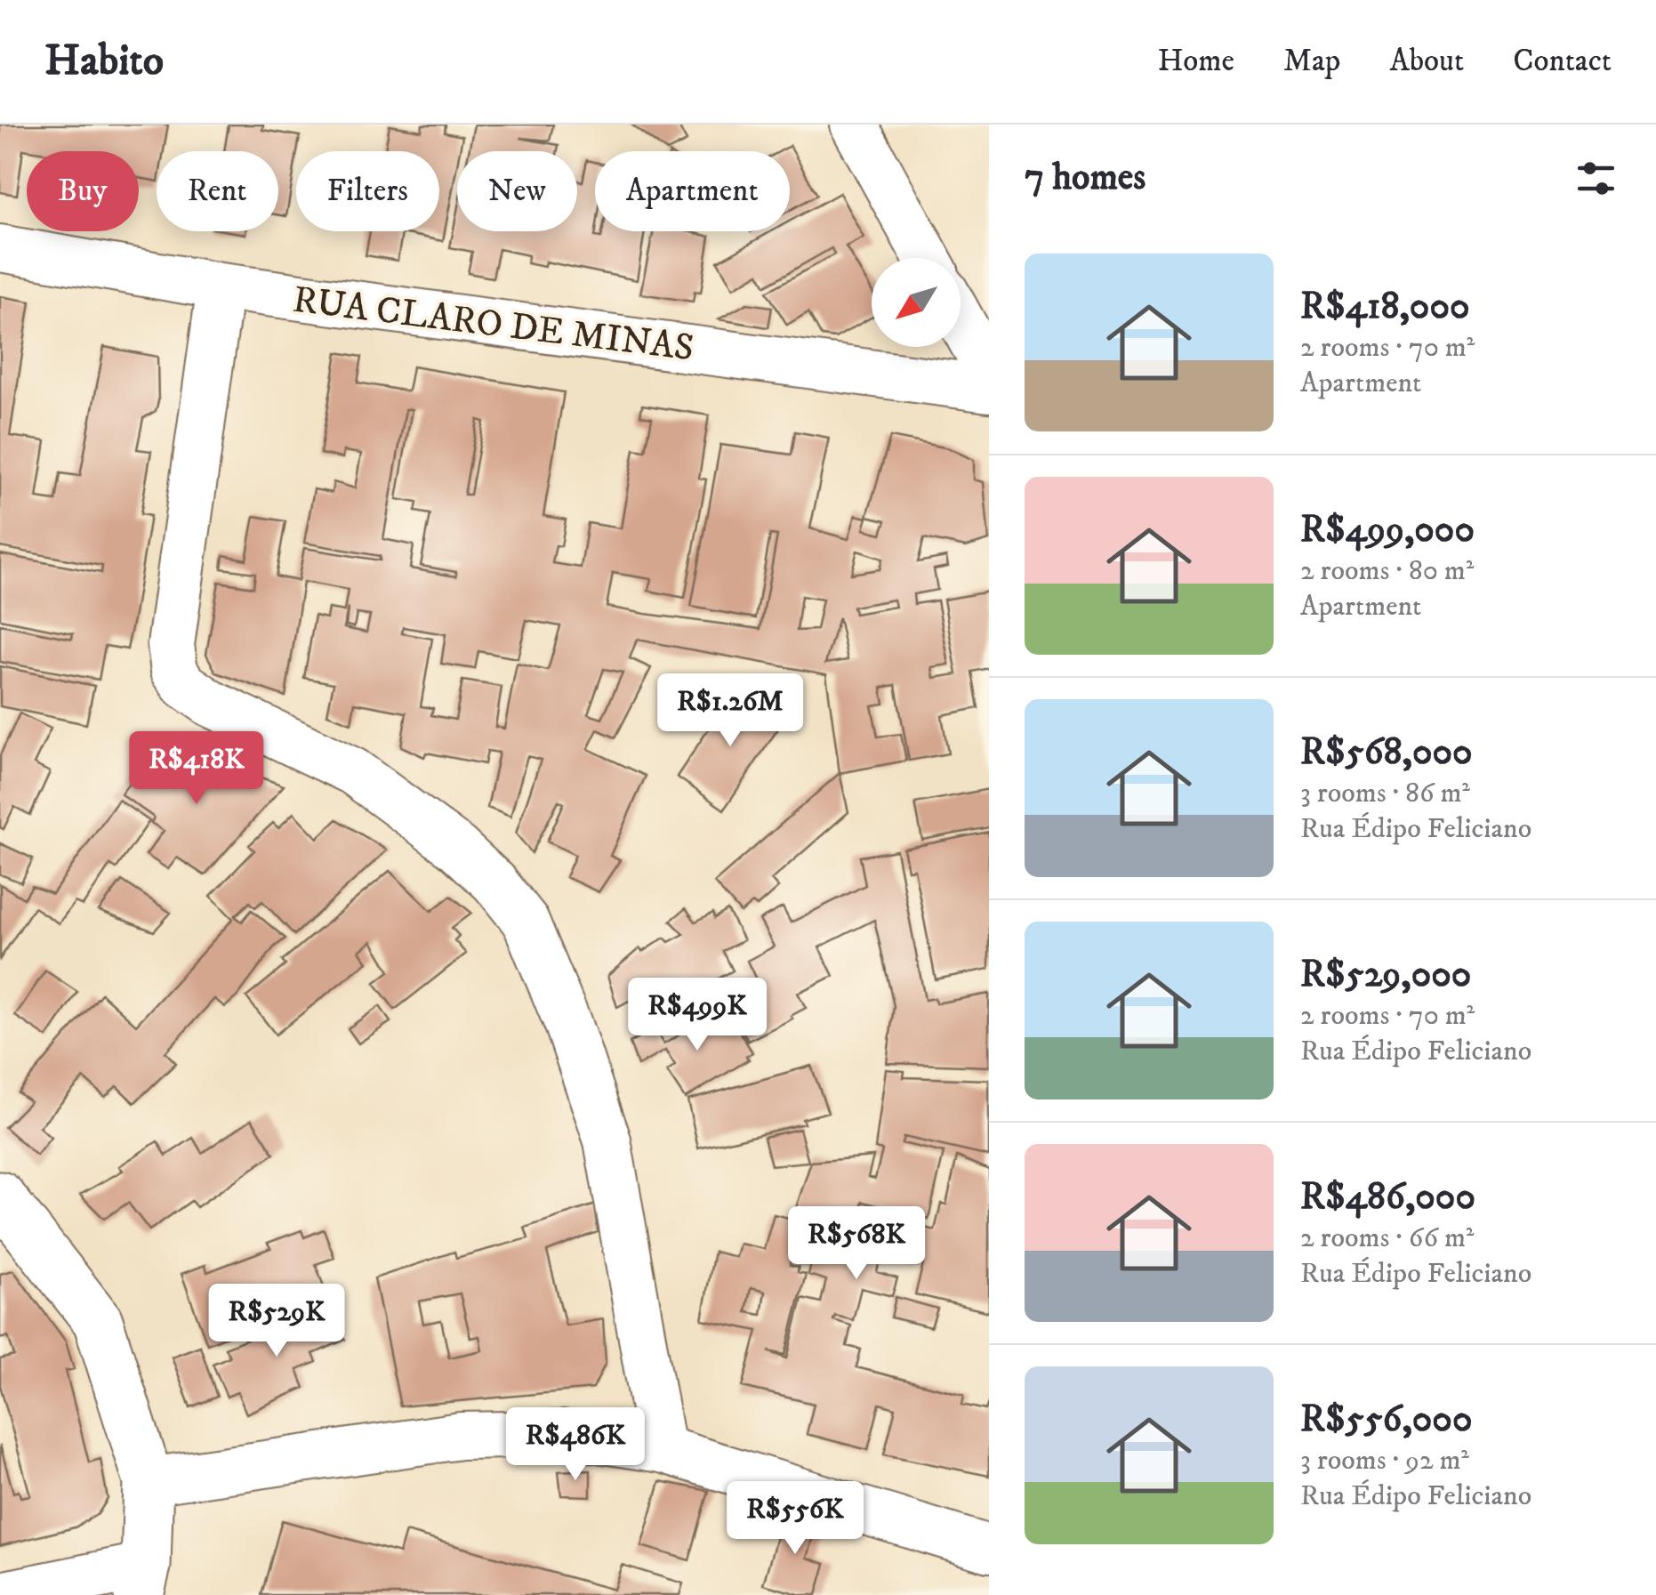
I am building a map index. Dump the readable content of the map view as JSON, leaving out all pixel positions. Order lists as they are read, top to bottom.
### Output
{
  "streets": {
    "street": ["RUA CLARO DE MINAS"]
  },
  "north": "bottom left",
  "page": {
    "header": "Habito",
    "nav": [
      "Home",
      "Map",
      "About",
      "Contact"
    ],
    "heading": "7 homes",
    "chip": [
      "Buy",
      "Rent",
      "Filters",
      "New",
      "Apartment"
    ],
    "list": [
      {
        "name": "R$418,000",
        "note": "2 rooms · 70 m² · Apartment"
      },
      {
        "name": "R$499,000",
        "note": "2 rooms · 80 m² · Apartment"
      },
      {
        "name": "R$568,000",
        "note": "3 rooms · 86 m² · Rua Édipo Feliciano"
      },
      {
        "name": "R$529,000",
        "note": "2 rooms · 70 m² · Rua Édipo Feliciano"
      },
      {
        "name": "R$486,000",
        "note": "2 rooms · 66 m² · Rua Édipo Feliciano"
      },
      {
        "name": "R$556,000",
        "note": "3 rooms · 92 m² · Rua Édipo Feliciano"
      }
    ],
    "price": [
      "R$1.26M",
      "R$418K",
      "R$499K",
      "R$568K",
      "R$529K",
      "R$486K",
      "R$556K"
    ]
  }
}
